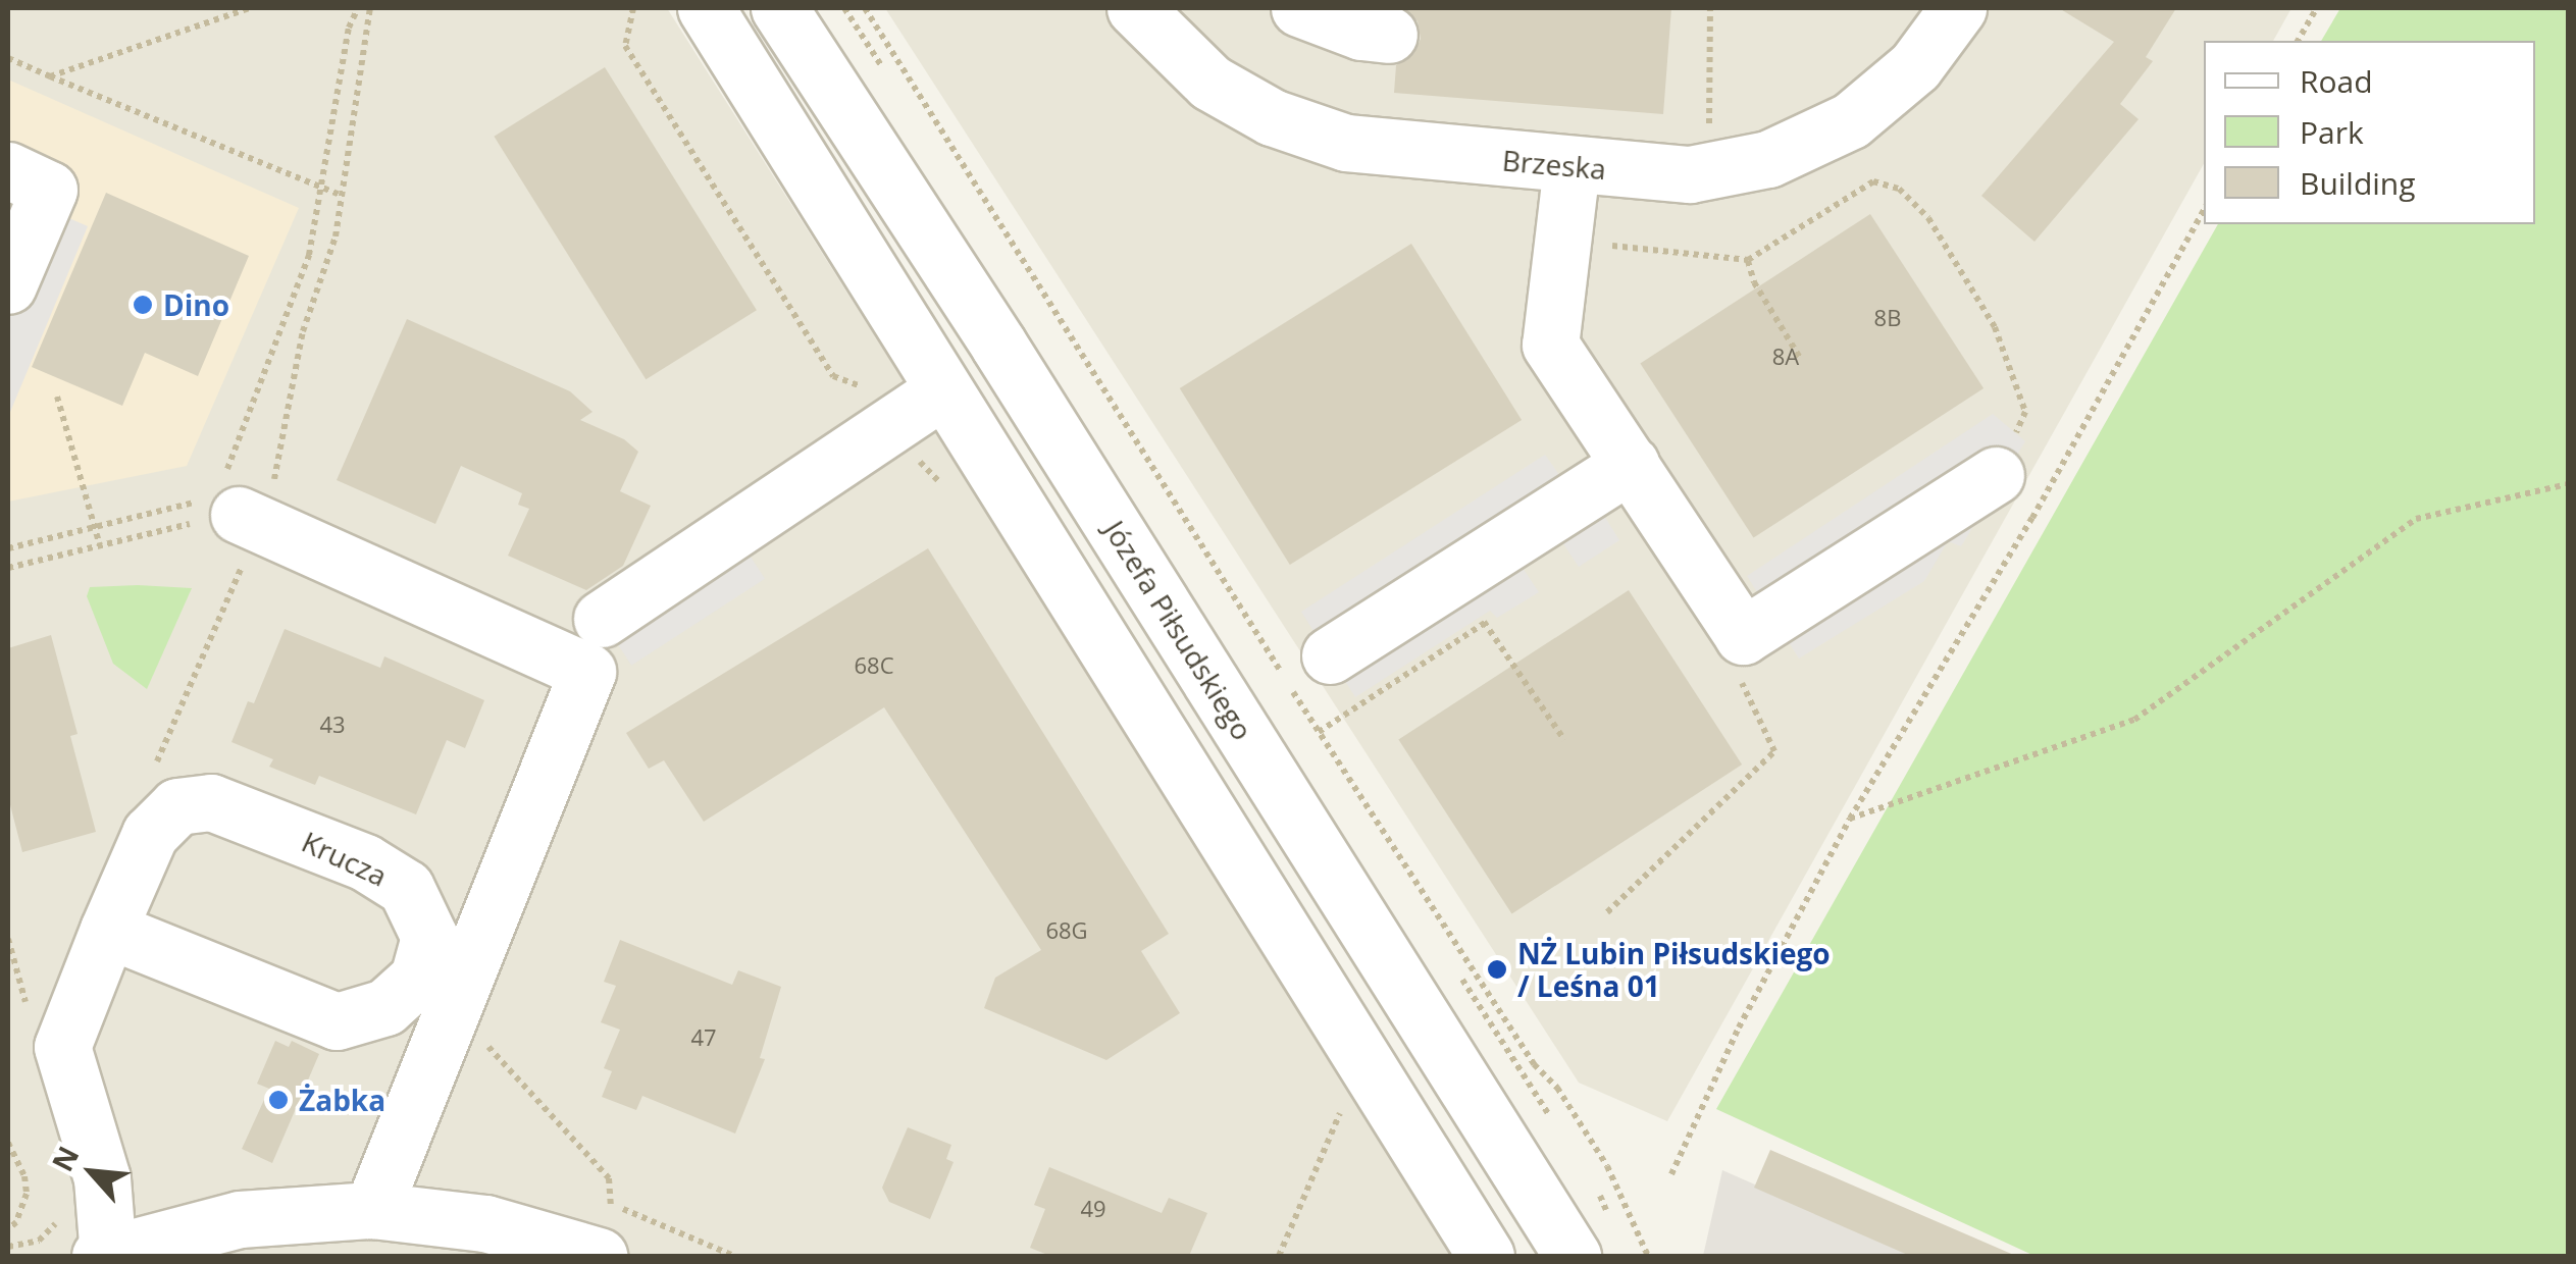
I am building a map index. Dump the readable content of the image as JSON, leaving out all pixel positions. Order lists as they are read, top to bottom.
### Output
{
  "streets": {
    "street": ["Brzeska", "Józefa Piłsudskiego", "Krucza"]
  },
  "places": ["Dino", "NŻ Lubin Piłsudskiego / Leśna 01", "Żabka"],
  "house_numbers": [
    "8B",
    "8A",
    "68C",
    "43",
    "68G",
    "47",
    "49"
  ],
  "legend": ["Road", "Park", "Building"],
  "north": "top left"
}
